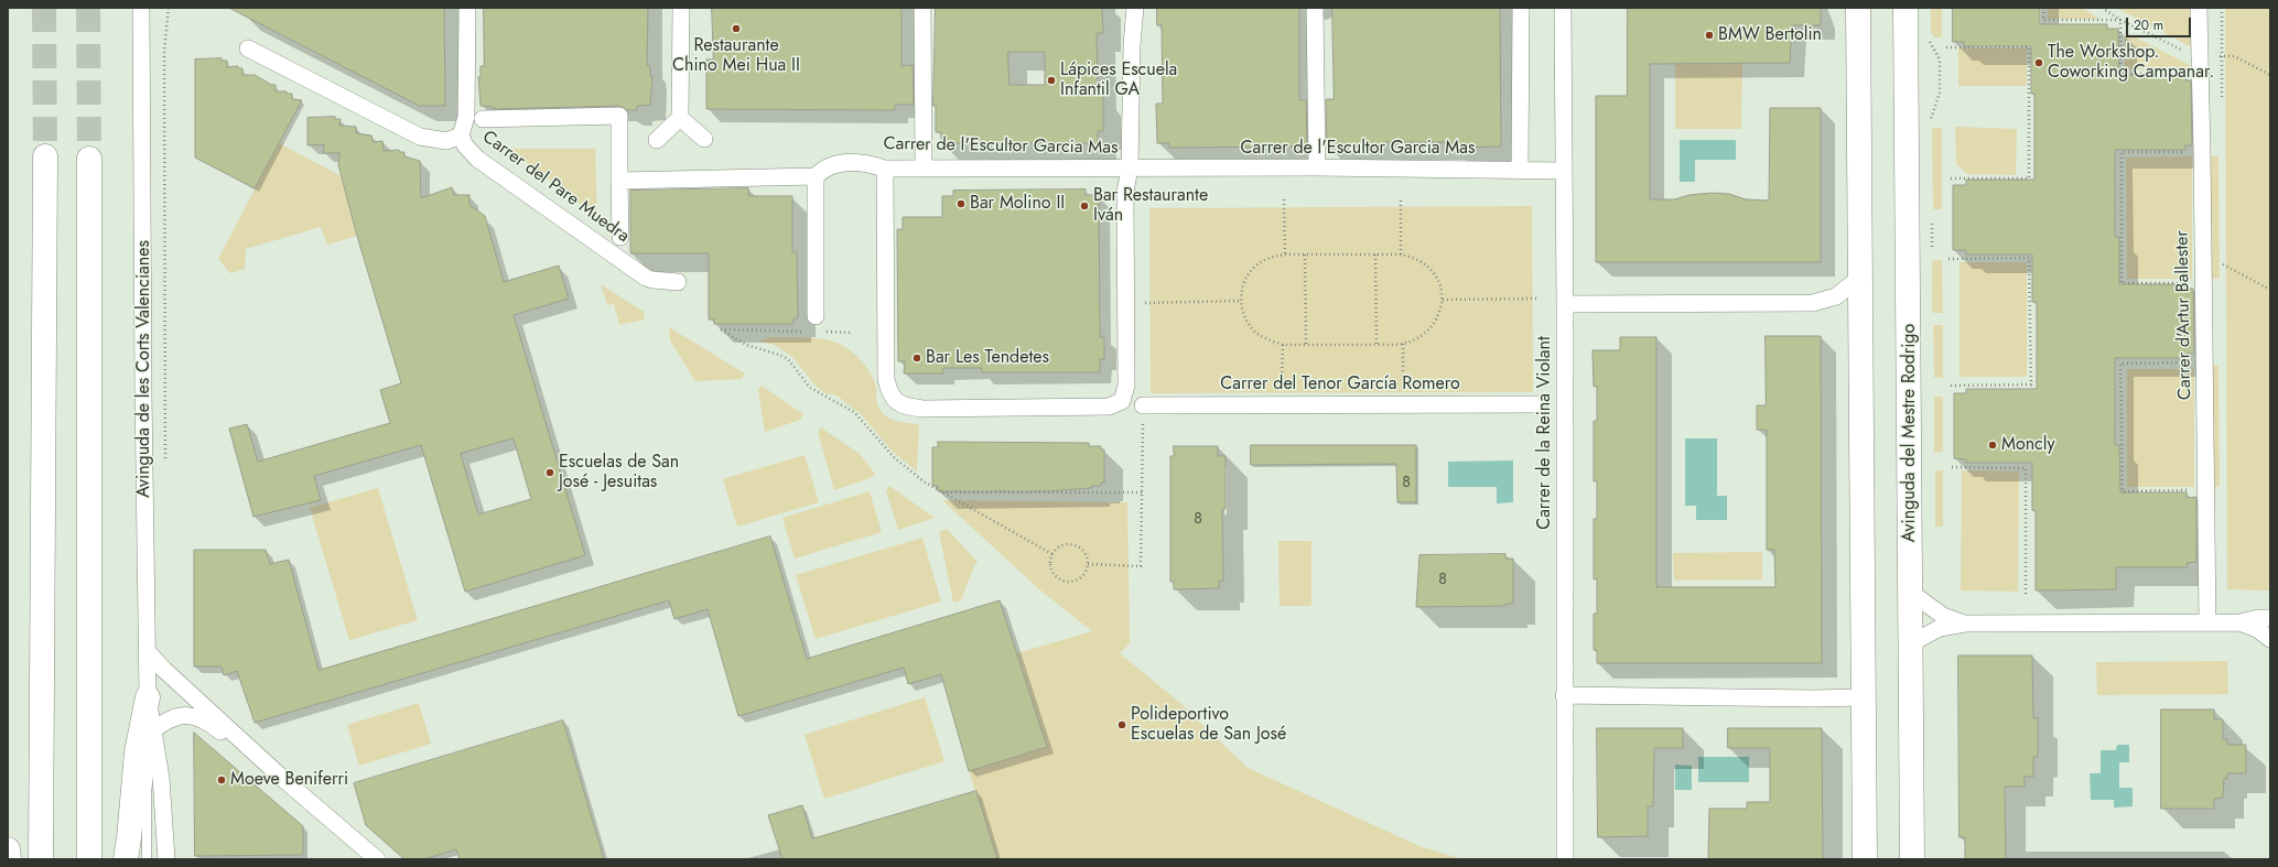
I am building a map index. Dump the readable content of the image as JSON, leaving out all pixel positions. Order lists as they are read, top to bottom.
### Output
{
  "streets": {
    "main road": ["Avinguda del Mestre Rodrigo"],
    "street": [
      "Carrer de l'Escultor Garcia Mas",
      "Carrer del Pare Muedra",
      "Carrer d'Artur Ballester",
      "Avinguda de les Corts Valencianes",
      "Carrer del Tenor García Romero",
      "Carrer de la Reina Violant"
    ]
  },
  "crossings": [
    ["Carrer de l'Escultor Garcia Mas", "Carrer de la Reina Violant"]
  ],
  "places": [
    "Restaurante Chino Mei Hua II",
    "BMW Bertolin",
    "The Workshop. Coworking Campanar.",
    "Lápices Escuela Infantil GA",
    "Bar Molino II",
    "Bar Restaurante Iván",
    "Bar Les Tendetes",
    "Moncly",
    "Escuelas de San José - Jesuitas",
    "Polideportivo Escuelas de San José",
    "Moeve Beniferri"
  ],
  "house_numbers": ["8", "8", "8"],
  "scale_bar": "20 m"
}
